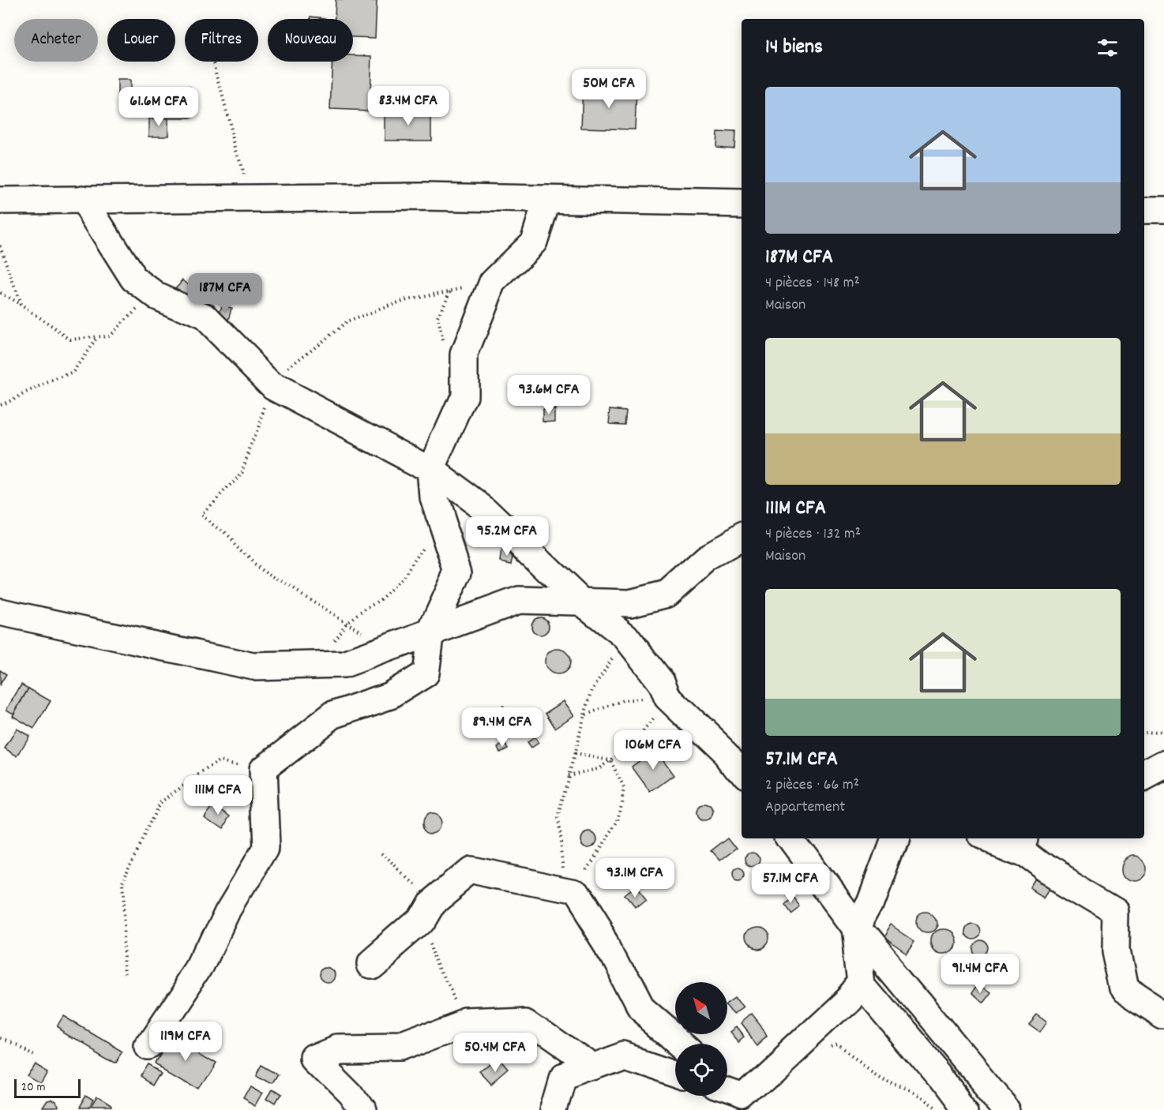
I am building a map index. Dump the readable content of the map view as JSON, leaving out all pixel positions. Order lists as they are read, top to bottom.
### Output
{
  "scale_bar": "20 m",
  "north": "top left",
  "page": {
    "chip": [
      "Acheter",
      "Louer",
      "Filtres",
      "Nouveau"
    ],
    "heading": "14 biens",
    "price": [
      "50M CFA",
      "83.4M CFA",
      "61.6M CFA",
      "187M CFA",
      "93.6M CFA",
      "95.2M CFA",
      "89.4M CFA",
      "106M CFA",
      "111M CFA",
      "93.1M CFA",
      "57.1M CFA",
      "91.4M CFA",
      "119M CFA",
      "50.4M CFA"
    ],
    "list": [
      {
        "name": "187M CFA",
        "note": "4 pièces · 148 m² · Maison"
      },
      {
        "name": "111M CFA",
        "note": "4 pièces · 132 m² · Maison"
      },
      {
        "name": "57.1M CFA",
        "note": "2 pièces · 66 m² · Appartement"
      }
    ],
    "scale": "20 m"
  }
}
